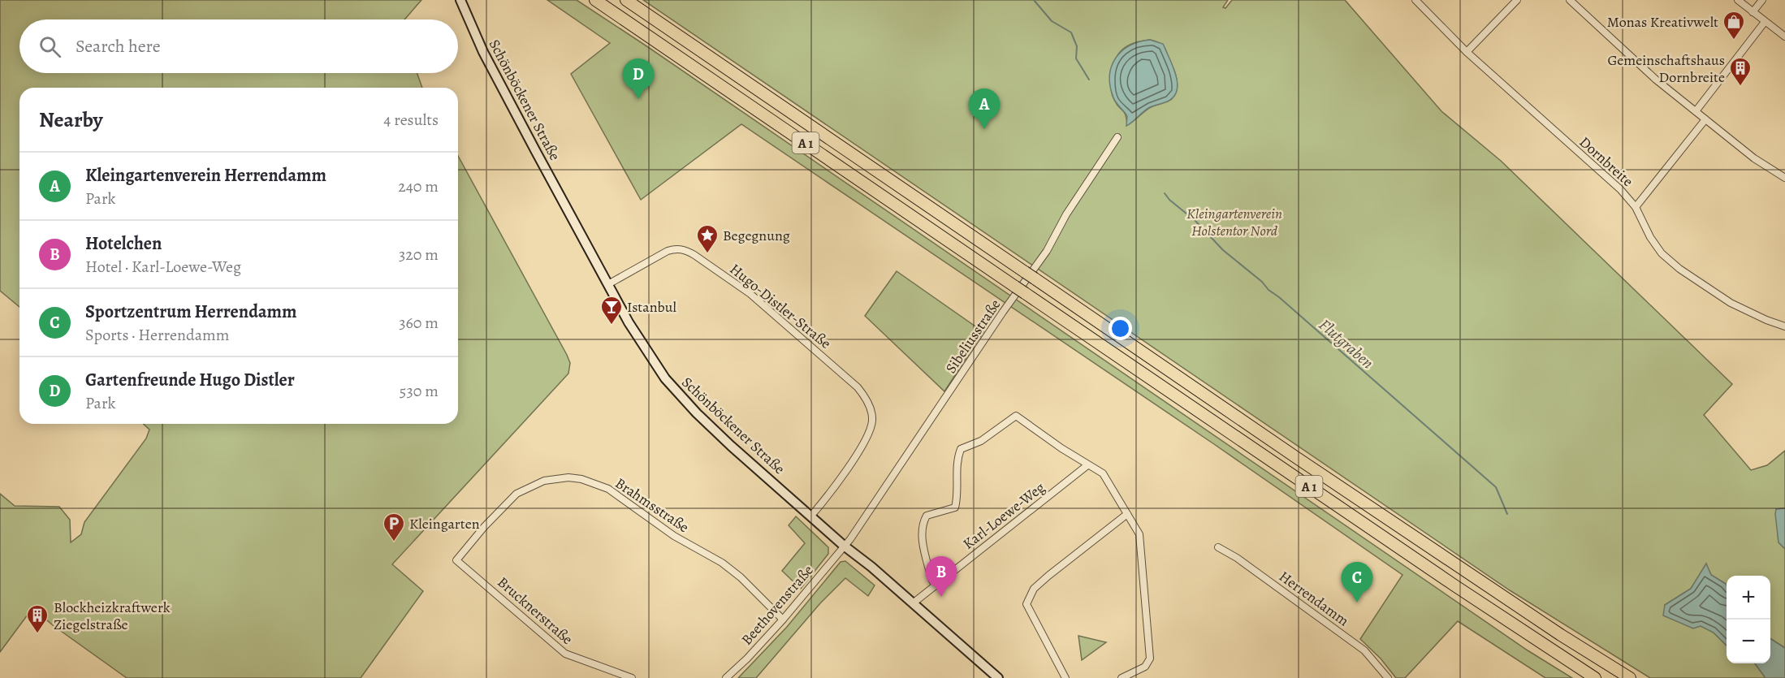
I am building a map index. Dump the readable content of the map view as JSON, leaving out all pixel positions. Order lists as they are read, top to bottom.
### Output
{
  "streets": {
    "highway": ["A 1"],
    "main road": ["Schönböckener Straße"],
    "street": [
      "Dornbreite",
      "Hugo-Distler-Straße",
      "Sibeliusstraße",
      "Brahmsstraße",
      "Karl-Loewe-Weg",
      "Herrendamm",
      "Beethovenstraße",
      "Brucknerstraße"
    ]
  },
  "crossings": [
    ["Schönböckener Straße", "Hugo-Distler-Straße"],
    ["Schönböckener Straße", "Sibeliusstraße"],
    ["Schönböckener Straße", "Karl-Loewe-Weg"],
    ["Schönböckener Straße", "Beethovenstraße"],
    ["Sibeliusstraße", "Beethovenstraße"],
    ["Brahmsstraße", "Beethovenstraße"],
    ["Brahmsstraße", "Brucknerstraße"]
  ],
  "water": ["Flutgraben"],
  "parks": ["Kleingartenverein Holstentor Nord"],
  "places": {
    "shop": ["Monas Kreativwelt"],
    "building": ["Gemeinschaftshaus Dornbreite", "Blockheizkraftwerk Ziegelstraße"],
    "place": ["Begegnung"],
    "bar": ["Istanbul"],
    "parking": ["Kleingarten"]
  },
  "page": {
    "search": "Search here",
    "pins": [
      "D",
      "A",
      "B",
      "C"
    ],
    "heading": ["Nearby", "4 results"],
    "list": [
      {
        "mark": "A",
        "name": "Kleingartenverein Herrendamm",
        "note": "Park",
        "value": "240 m"
      },
      {
        "mark": "B",
        "name": "Hotelchen",
        "note": "Hotel · Karl-Loewe-Weg",
        "value": "320 m"
      },
      {
        "mark": "C",
        "name": "Sportzentrum Herrendamm",
        "note": "Sports · Herrendamm",
        "value": "360 m"
      },
      {
        "mark": "D",
        "name": "Gartenfreunde Hugo Distler",
        "note": "Park",
        "value": "530 m"
      }
    ],
    "map_buttons": ["+", "−"]
  }
}
